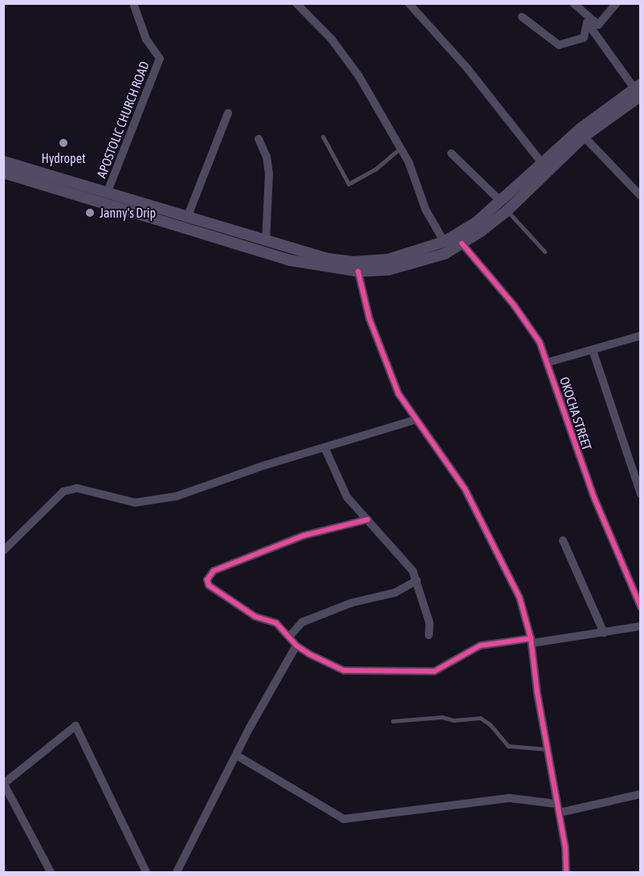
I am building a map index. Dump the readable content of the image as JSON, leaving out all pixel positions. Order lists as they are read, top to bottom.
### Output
{
  "streets": {
    "street": ["APOSTOLIC CHURCH ROAD", "OKOCHA STREET"]
  },
  "places": ["Hydropet", "Janny's Drip"]
}
